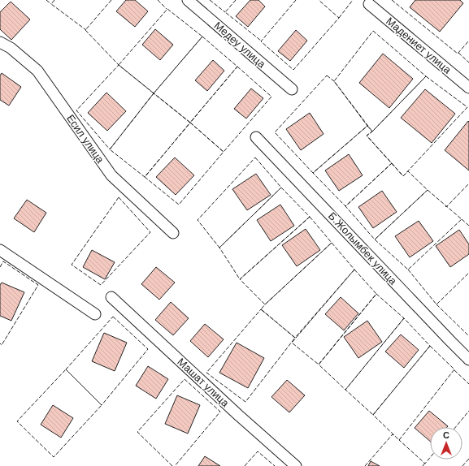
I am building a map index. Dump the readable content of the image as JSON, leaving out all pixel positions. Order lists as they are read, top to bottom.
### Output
{
  "streets": {
    "street": [
      "Медеу улица",
      "Мадениет улица",
      "Есил улица",
      "Б.Жолымбек улица",
      "Машат улица"
    ]
  },
  "north": "top"
}
